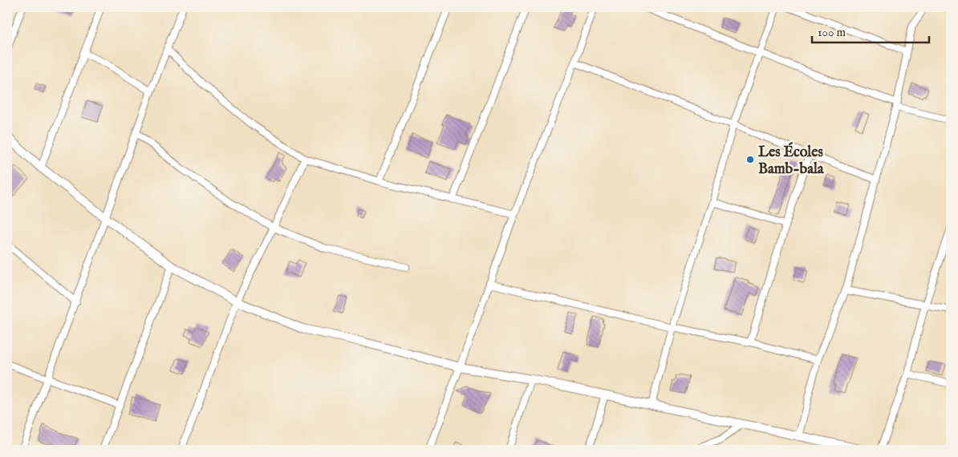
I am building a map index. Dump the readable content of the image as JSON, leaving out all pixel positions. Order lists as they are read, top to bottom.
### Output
{
  "places": ["Les Écoles Bamb-bala"],
  "scale_bar": "100 m"
}
